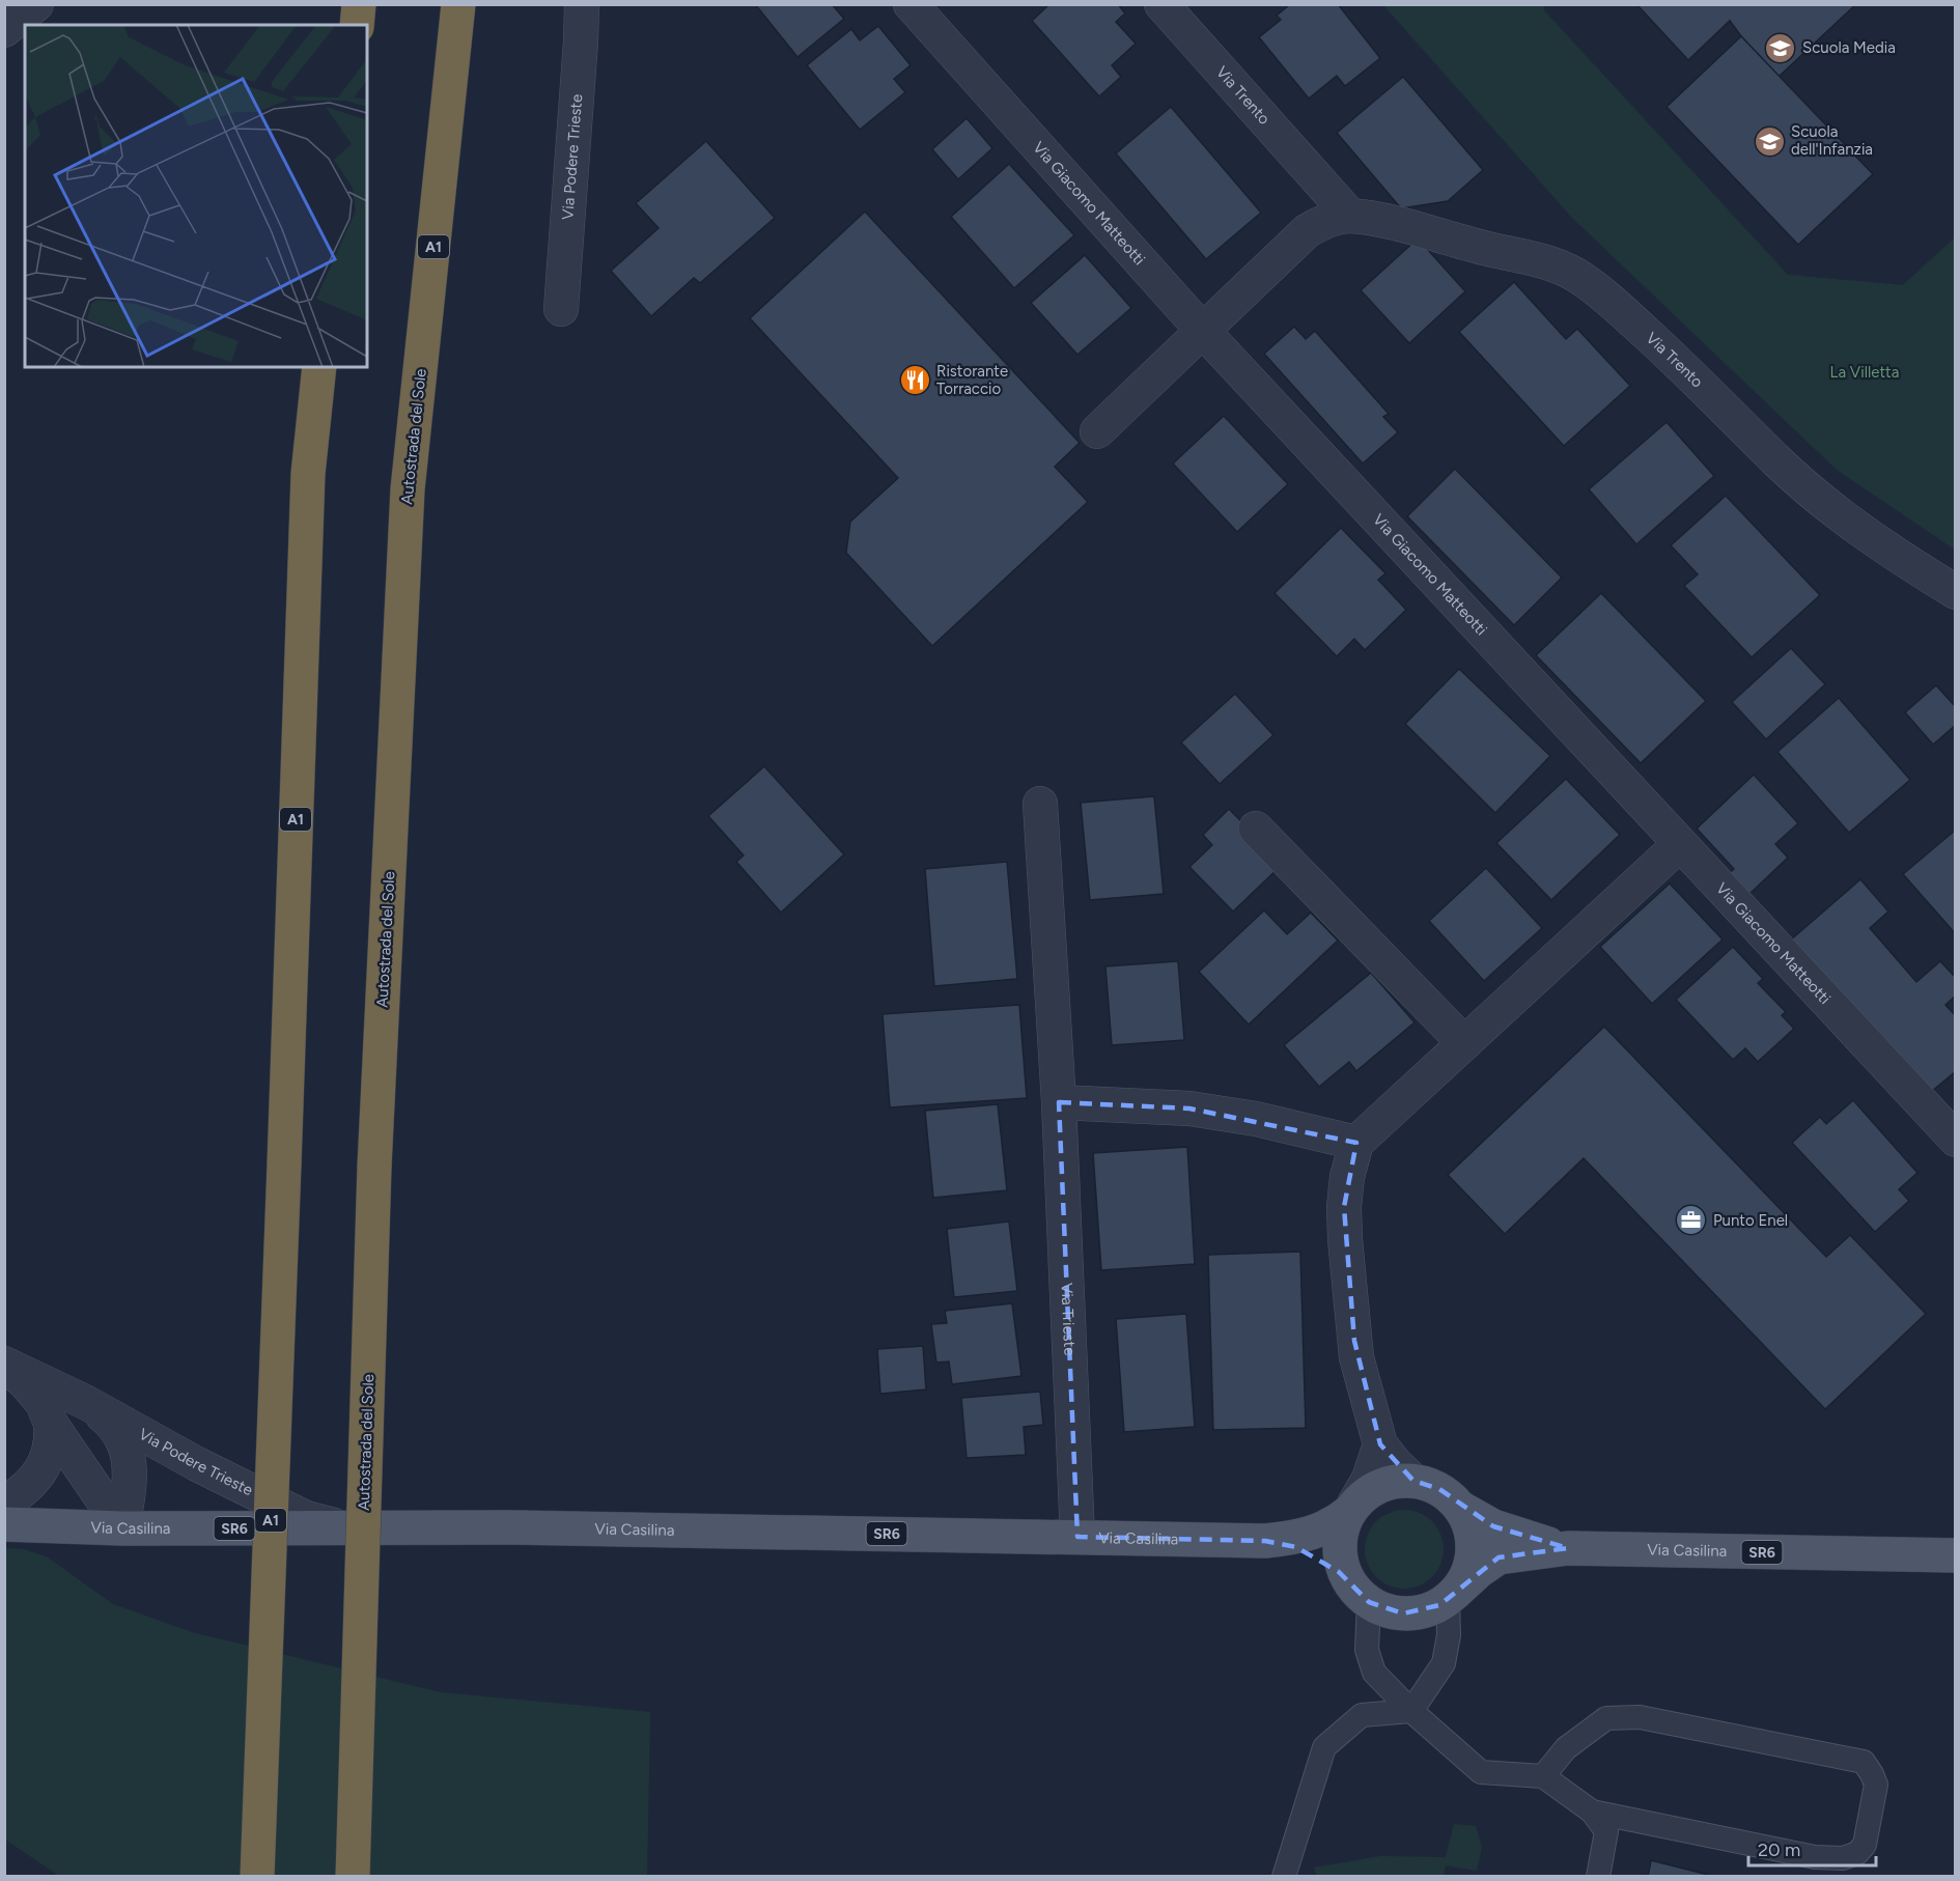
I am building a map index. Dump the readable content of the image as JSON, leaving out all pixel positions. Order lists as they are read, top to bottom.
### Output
{
  "streets": {
    "highway": ["A1", "Autostrada del Sole"],
    "main road": ["Via Casilina", "SR6"],
    "street": [
      "Via Trento",
      "Via Podere Trieste",
      "Via Giacomo Matteotti",
      "Via Trieste"
    ]
  },
  "crossings": [
    ["Via Trento", "Via Giacomo Matteotti"],
    ["Via Podere Trieste", "Via Casilina"],
    ["Via Trieste", "Via Casilina"],
    ["Via Casilina", "SR6"]
  ],
  "parks": ["La Villetta"],
  "places": {
    "school or university": ["Scuola Media", "Scuola dell'Infanzia"],
    "restaurant": ["Ristorante Torraccio"],
    "office": ["Punto Enel"]
  },
  "scale_bar": "20 m"
}
